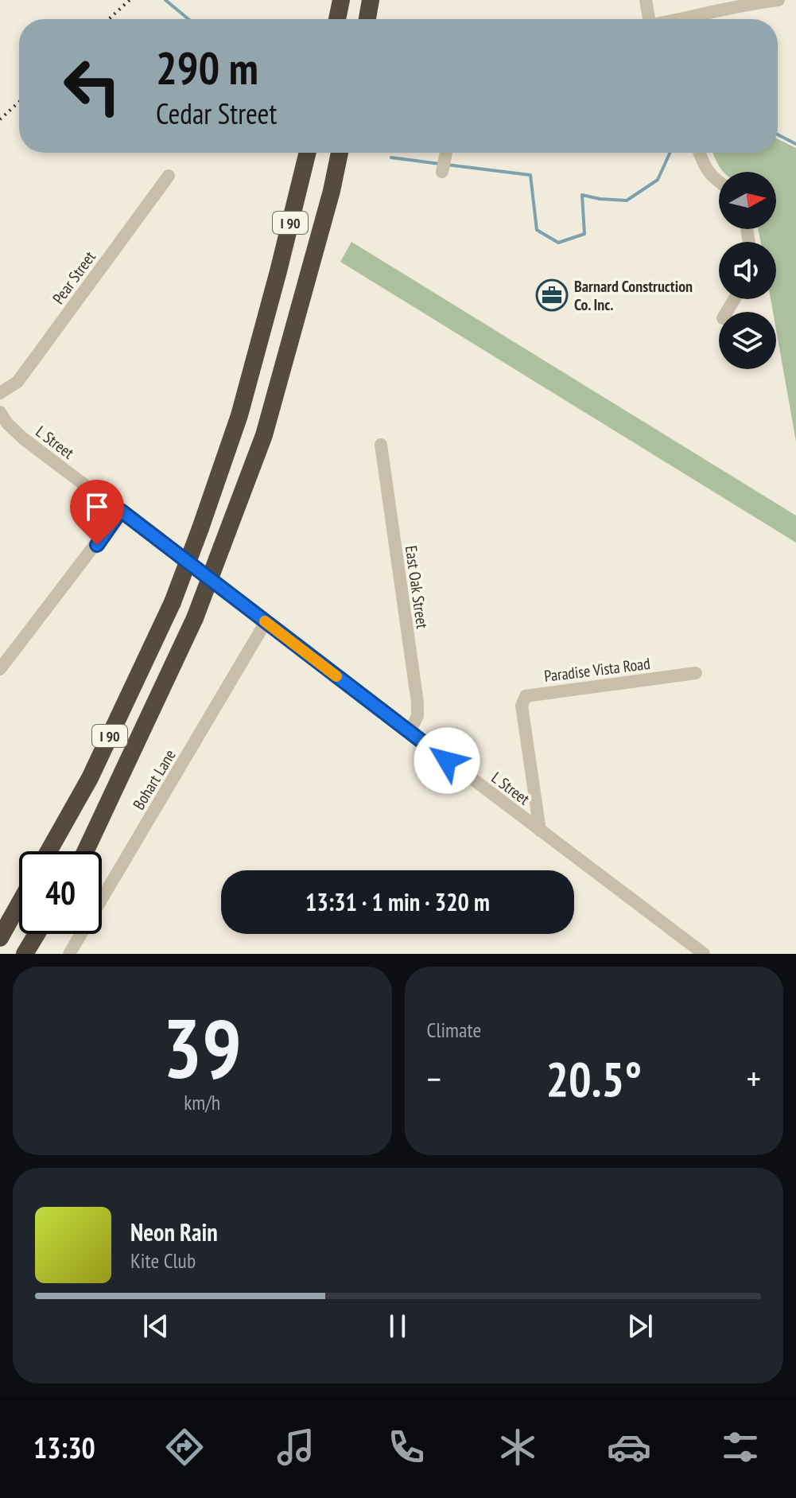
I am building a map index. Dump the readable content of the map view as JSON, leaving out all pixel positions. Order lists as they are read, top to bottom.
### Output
{
  "streets": {
    "highway": ["I 90"],
    "street": [
      "Pear Street",
      "L Street",
      "East Oak Street",
      "Paradise Vista Road",
      "Bohart Lane"
    ]
  },
  "crossings": [
    ["L Street", "East Oak Street"],
    ["L Street", "Paradise Vista Road"],
    ["L Street", "Bohart Lane"]
  ],
  "places": {
    "office": ["Barnard Construction Co. Inc."]
  },
  "north": "right",
  "page": {
    "turn": ["290 m", "Cedar Street"],
    "limit": "40",
    "trip": "13:31 · 1 min · 320 m",
    "tile": [
      ["39", "km/h"],
      "Climate"
    ],
    "heat": ["−", "20.5°", "+"],
    "song": ["Neon Rain", "Kite Club"],
    "tabs": "13:30"
  }
}
